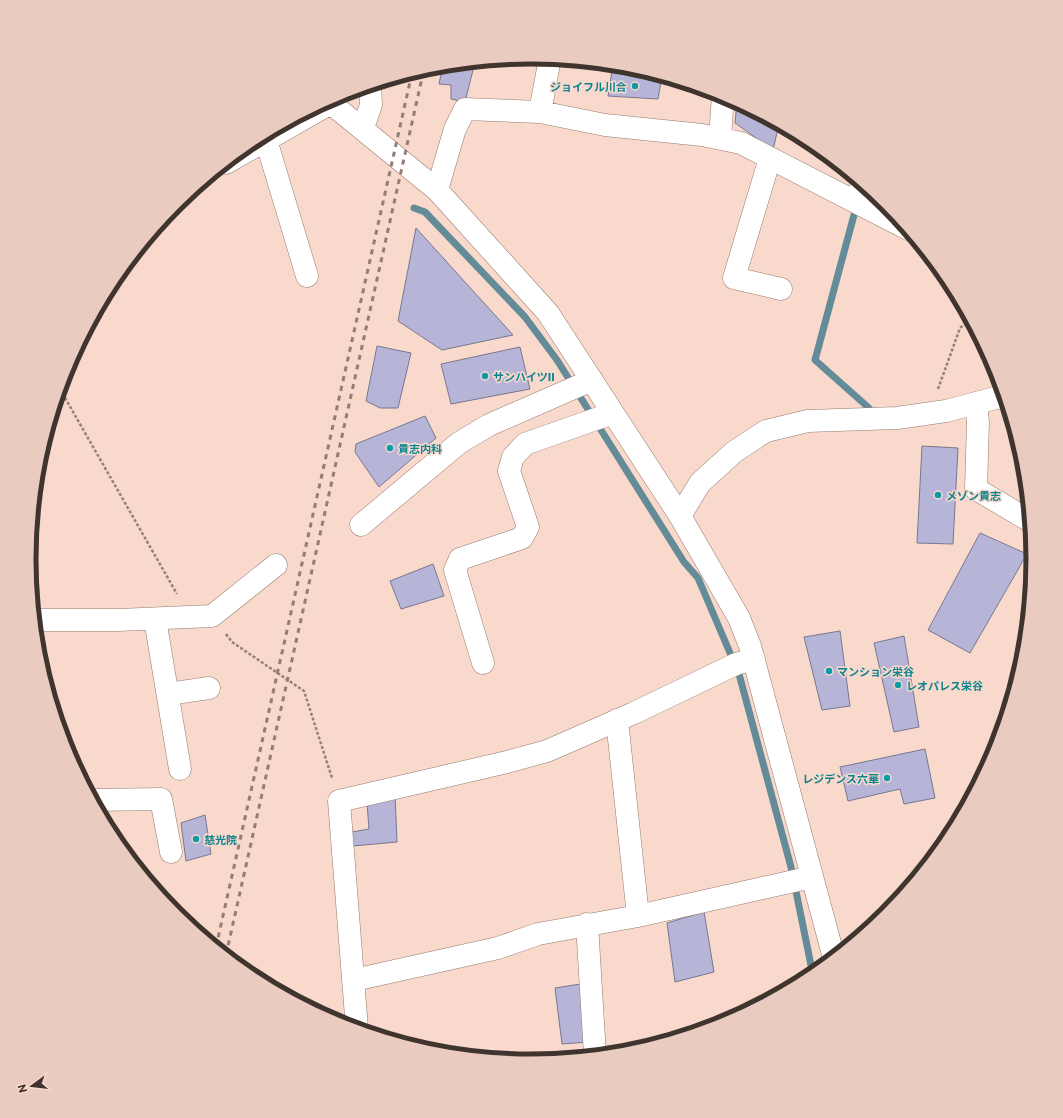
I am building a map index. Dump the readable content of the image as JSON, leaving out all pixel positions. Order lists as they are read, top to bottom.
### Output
{
  "places": [
    "ジョイフル川合",
    "サンハイツII",
    "貴志内科",
    "メゾン貴志",
    "マンション栄谷",
    "レオパレス栄谷",
    "レジデンス六華",
    "慈光院"
  ],
  "north": "left"
}
